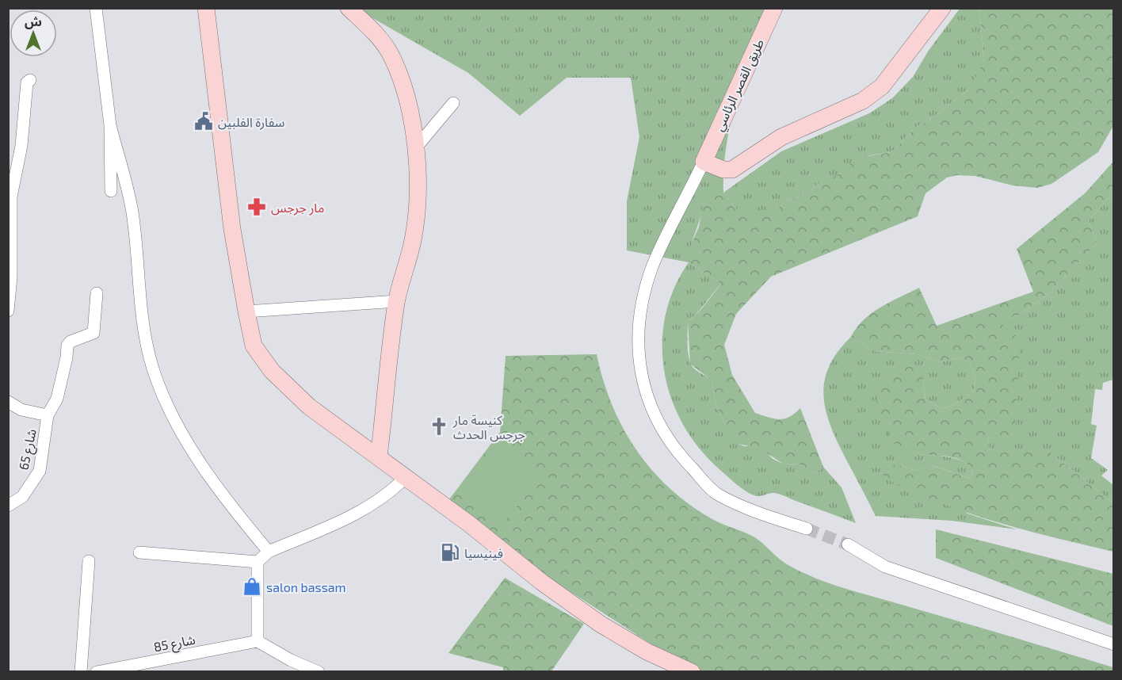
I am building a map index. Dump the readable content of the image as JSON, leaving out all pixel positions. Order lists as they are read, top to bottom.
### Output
{
  "streets": {
    "street": ["طريق القصر الرئاسي", "شارع 65", "شارع 85"]
  },
  "places": {
    "public building": ["سفارة الفلبين"],
    "pharmacy": ["مار جرجس"],
    "church": ["كنيسة مار جرجس الحدث"],
    "fuel station": ["فينيسيا"],
    "shop": ["salon bassam"]
  },
  "north": "top"
}
